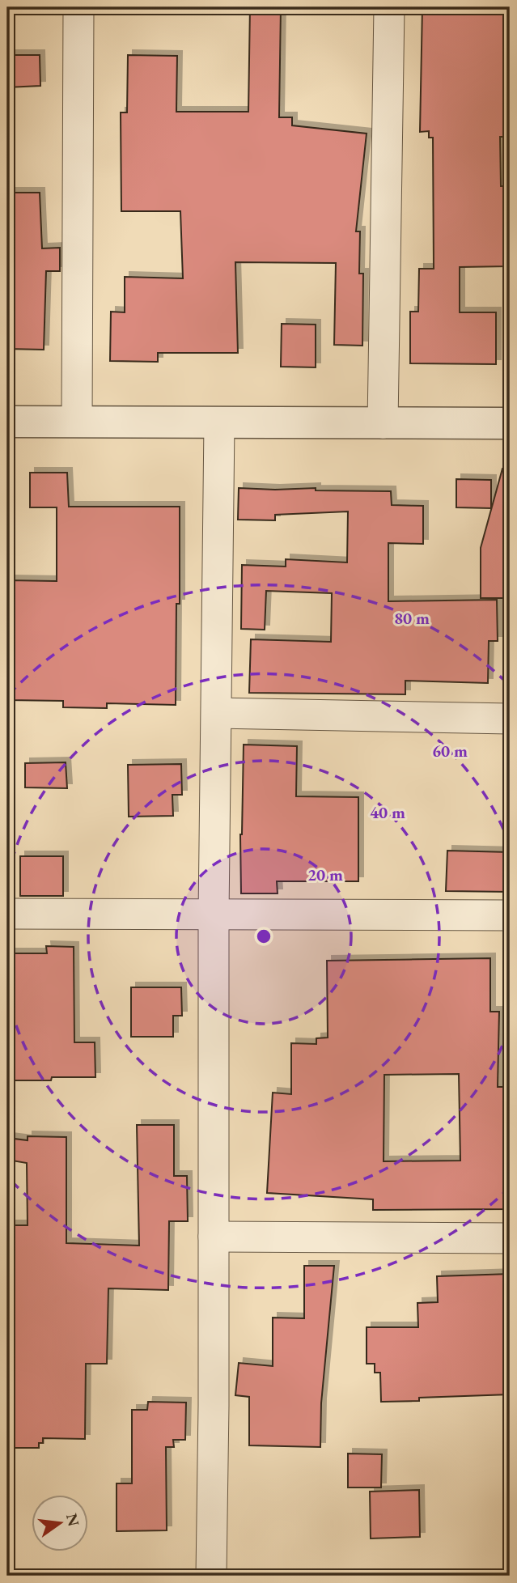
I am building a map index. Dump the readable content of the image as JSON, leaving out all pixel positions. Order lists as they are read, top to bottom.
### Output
{
  "north": "right",
  "rings": [
    "80 m",
    "60 m",
    "40 m",
    "20 m"
  ]
}
